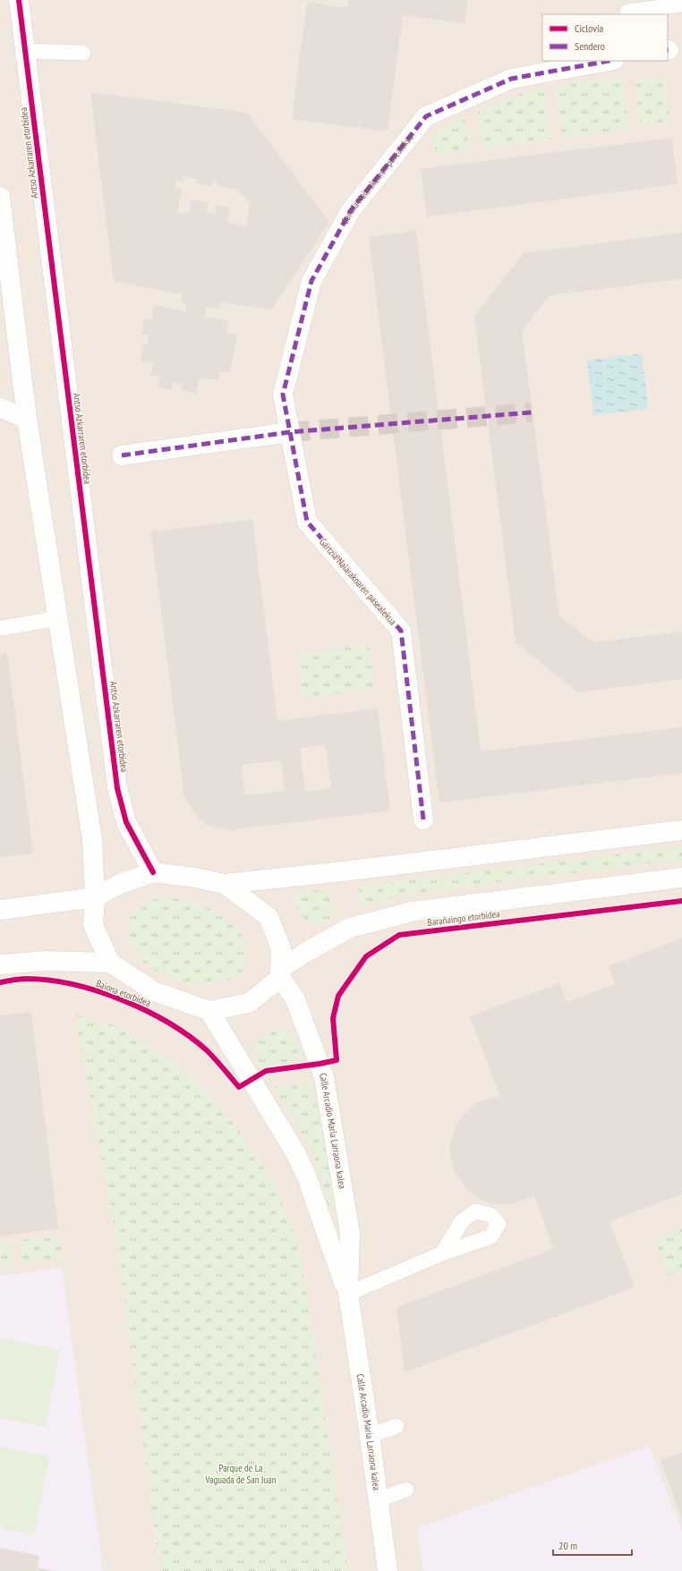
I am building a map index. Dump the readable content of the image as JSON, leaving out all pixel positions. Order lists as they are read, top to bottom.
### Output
{
  "streets": {
    "street": [
      "Antso Azkarraren etorbidea",
      "Gartzia Naiarakoaren pasealekua",
      "Barañaingo etorbidea",
      "Calle Arcadio María Larraona kalea"
    ],
    "cycle path": ["Baiona etorbidea"]
  },
  "crossings": [
    ["Barañaingo etorbidea", "Calle Arcadio María Larraona kalea"]
  ],
  "parks": ["Parque de La Vaguada de San Juan"],
  "legend": ["Ciclovía", "Sendero"],
  "scale_bar": "20 m"
}
